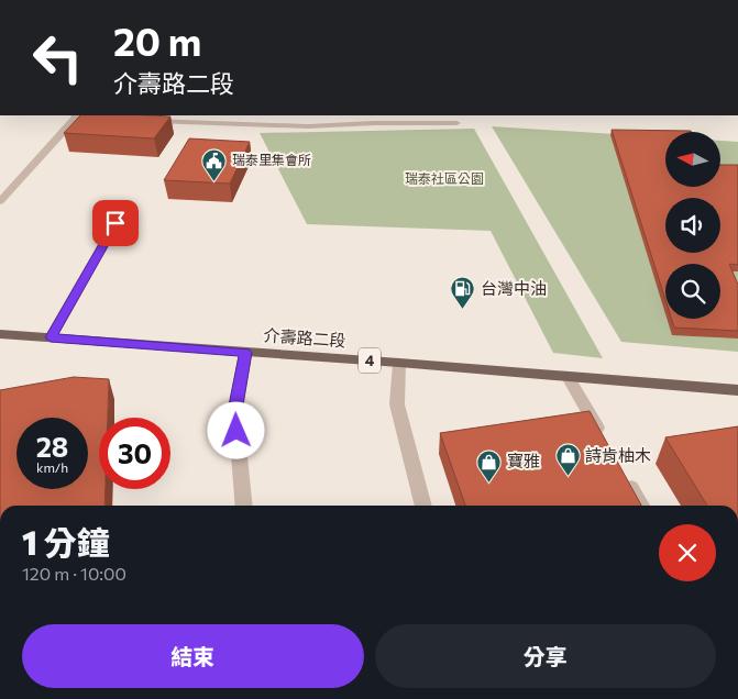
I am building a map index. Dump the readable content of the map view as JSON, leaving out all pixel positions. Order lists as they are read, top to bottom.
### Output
{
  "streets": {
    "main road": ["介壽路二段", "4"]
  },
  "parks": ["瑞泰社區公園"],
  "places": {
    "public building": ["瑞泰里集會所"],
    "fuel station": ["台灣中油"],
    "shop": ["詩肯柚木", "寶雅"]
  },
  "north": "left",
  "page": {
    "turn": ["20 m", "介壽路二段"],
    "speed": "28 km/h",
    "limit": "30",
    "heading": ["1 分鐘", "120 m · 10:00"],
    "buttons": ["結束", "分享"]
  }
}
